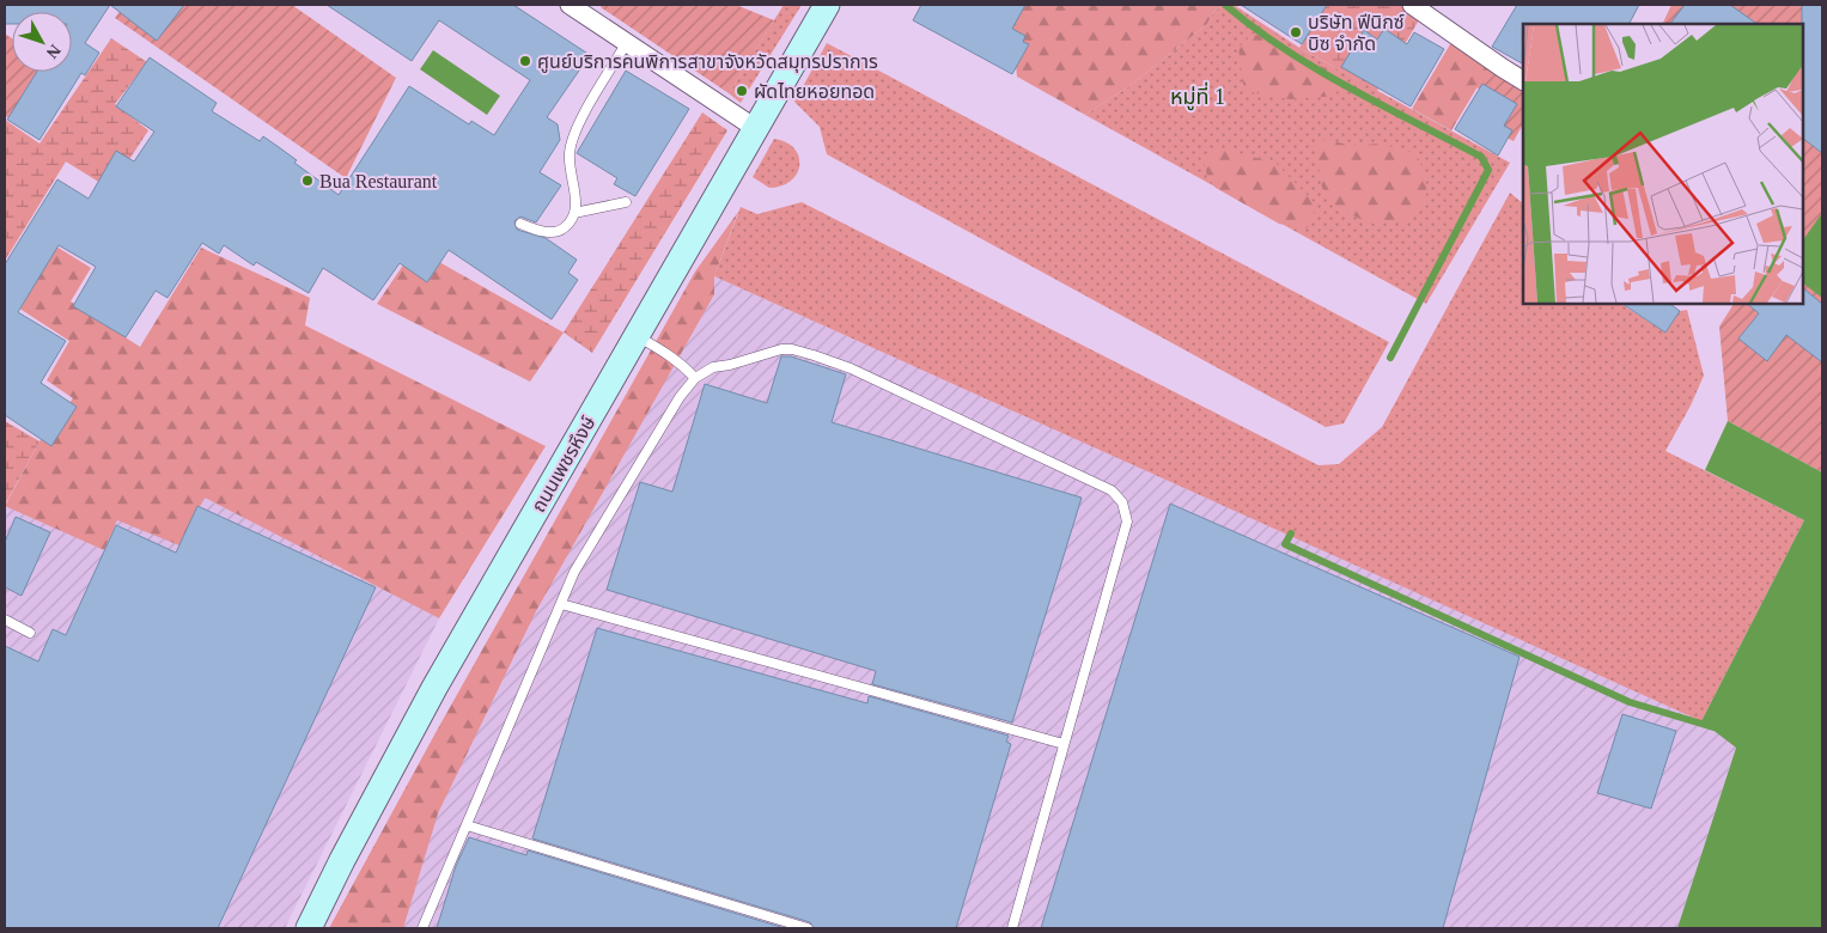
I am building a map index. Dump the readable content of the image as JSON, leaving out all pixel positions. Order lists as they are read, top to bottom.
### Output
{
  "streets": {
    "main road": ["ถนนเพชรหึงษ์"]
  },
  "districts": ["หมู่ที่ 1"],
  "places": [
    "บริษัท ฟีนิกซ์ บิซ จำกัด",
    "ศูนย์บริการคนพิการสาขาจังหวัดสมุทรปราการ",
    "ผัดไทยหอยทอด",
    "Bua Restaurant"
  ],
  "north": "bottom right"
}
